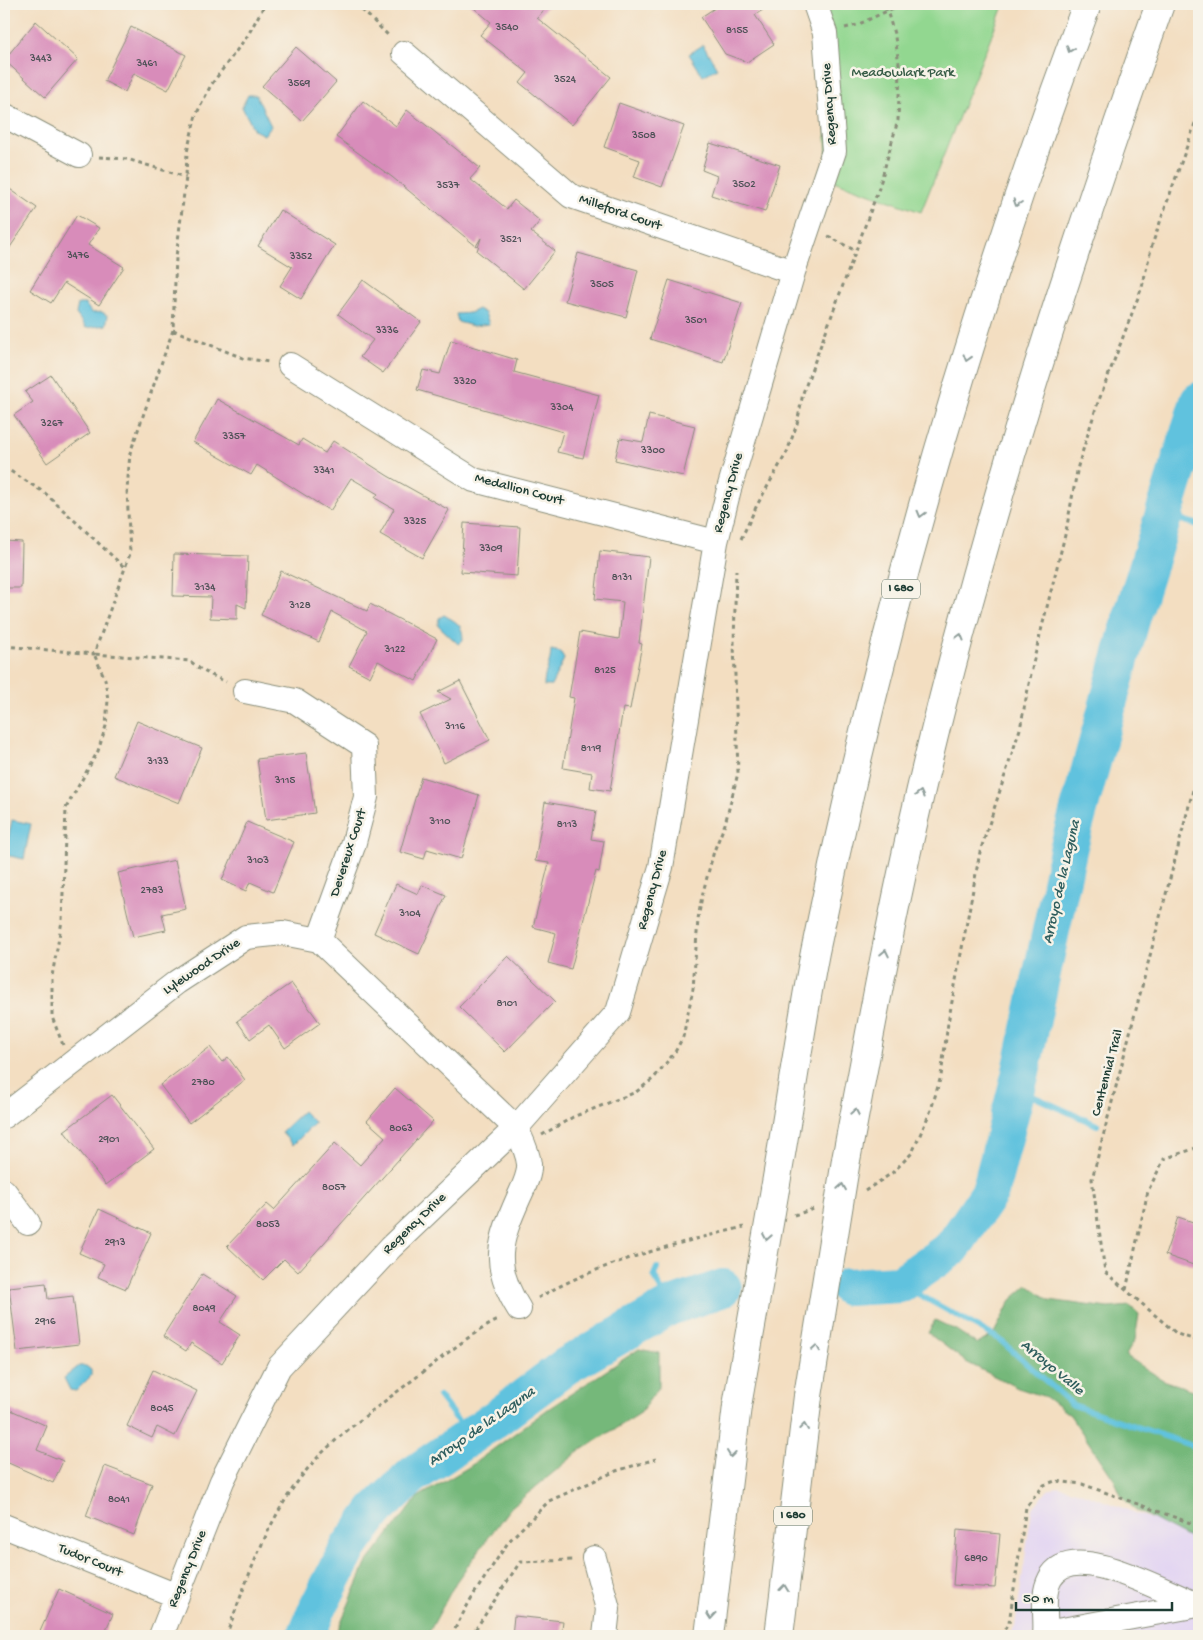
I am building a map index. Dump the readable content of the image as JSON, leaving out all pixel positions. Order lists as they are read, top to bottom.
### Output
{
  "streets": {
    "highway": ["I 680"],
    "street": [
      "Regency Drive",
      "Milleford Court",
      "Medallion Court",
      "Devereux Court",
      "Lylewood Drive",
      "Tudor Court"
    ],
    "path": ["Centennial Trail"]
  },
  "crossings": [
    ["Regency Drive", "Milleford Court"],
    ["Regency Drive", "Medallion Court"],
    ["Regency Drive", "Tudor Court"],
    ["Devereux Court", "Lylewood Drive"]
  ],
  "water": ["Arroyo de la Laguna", "Arroyo Valle"],
  "parks": ["Meadowlark Park"],
  "house_numbers": [
    "3540",
    "8155",
    "3443",
    "3461",
    "3524",
    "3569",
    "3508",
    "3502",
    "3537",
    "3521",
    "3476",
    "3352",
    "3505",
    "3501",
    "3336",
    "3320",
    "3304",
    "3267",
    "3357",
    "3300",
    "3341",
    "3325",
    "3309",
    "8131",
    "3134",
    "3128",
    "3122",
    "8125",
    "3116",
    "8119",
    "3133",
    "3115",
    "3110",
    "8113",
    "3103",
    "2783",
    "3104",
    "8101",
    "2780",
    "8063",
    "2901",
    "8057",
    "8053",
    "2913",
    "8049",
    "2916",
    "8045",
    "8041",
    "6890"
  ],
  "scale_bar": "50 m"
}
